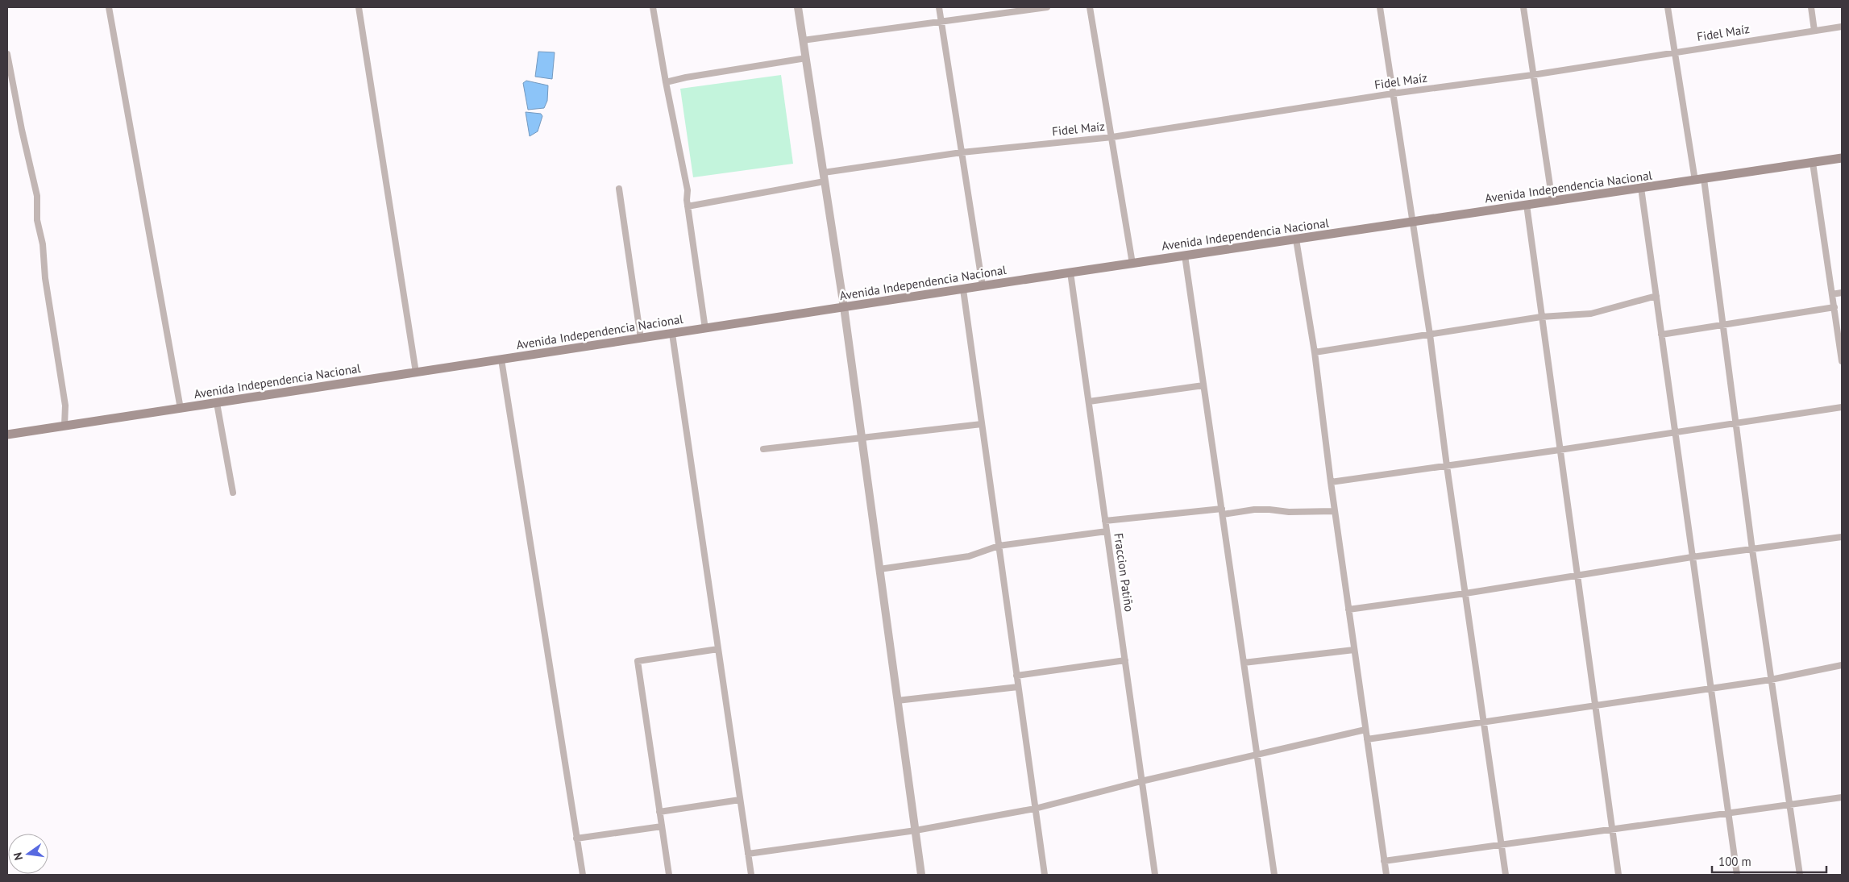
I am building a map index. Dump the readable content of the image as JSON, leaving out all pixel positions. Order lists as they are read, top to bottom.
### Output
{
  "streets": {
    "main road": ["Avenida Independencia Nacional"],
    "street": ["Fidel Maíz", "Fraccion Patiño"]
  },
  "crossings": [
    ["Avenida Independencia Nacional", "Fraccion Patiño"]
  ],
  "scale_bar": "100 m",
  "north": "left"
}
